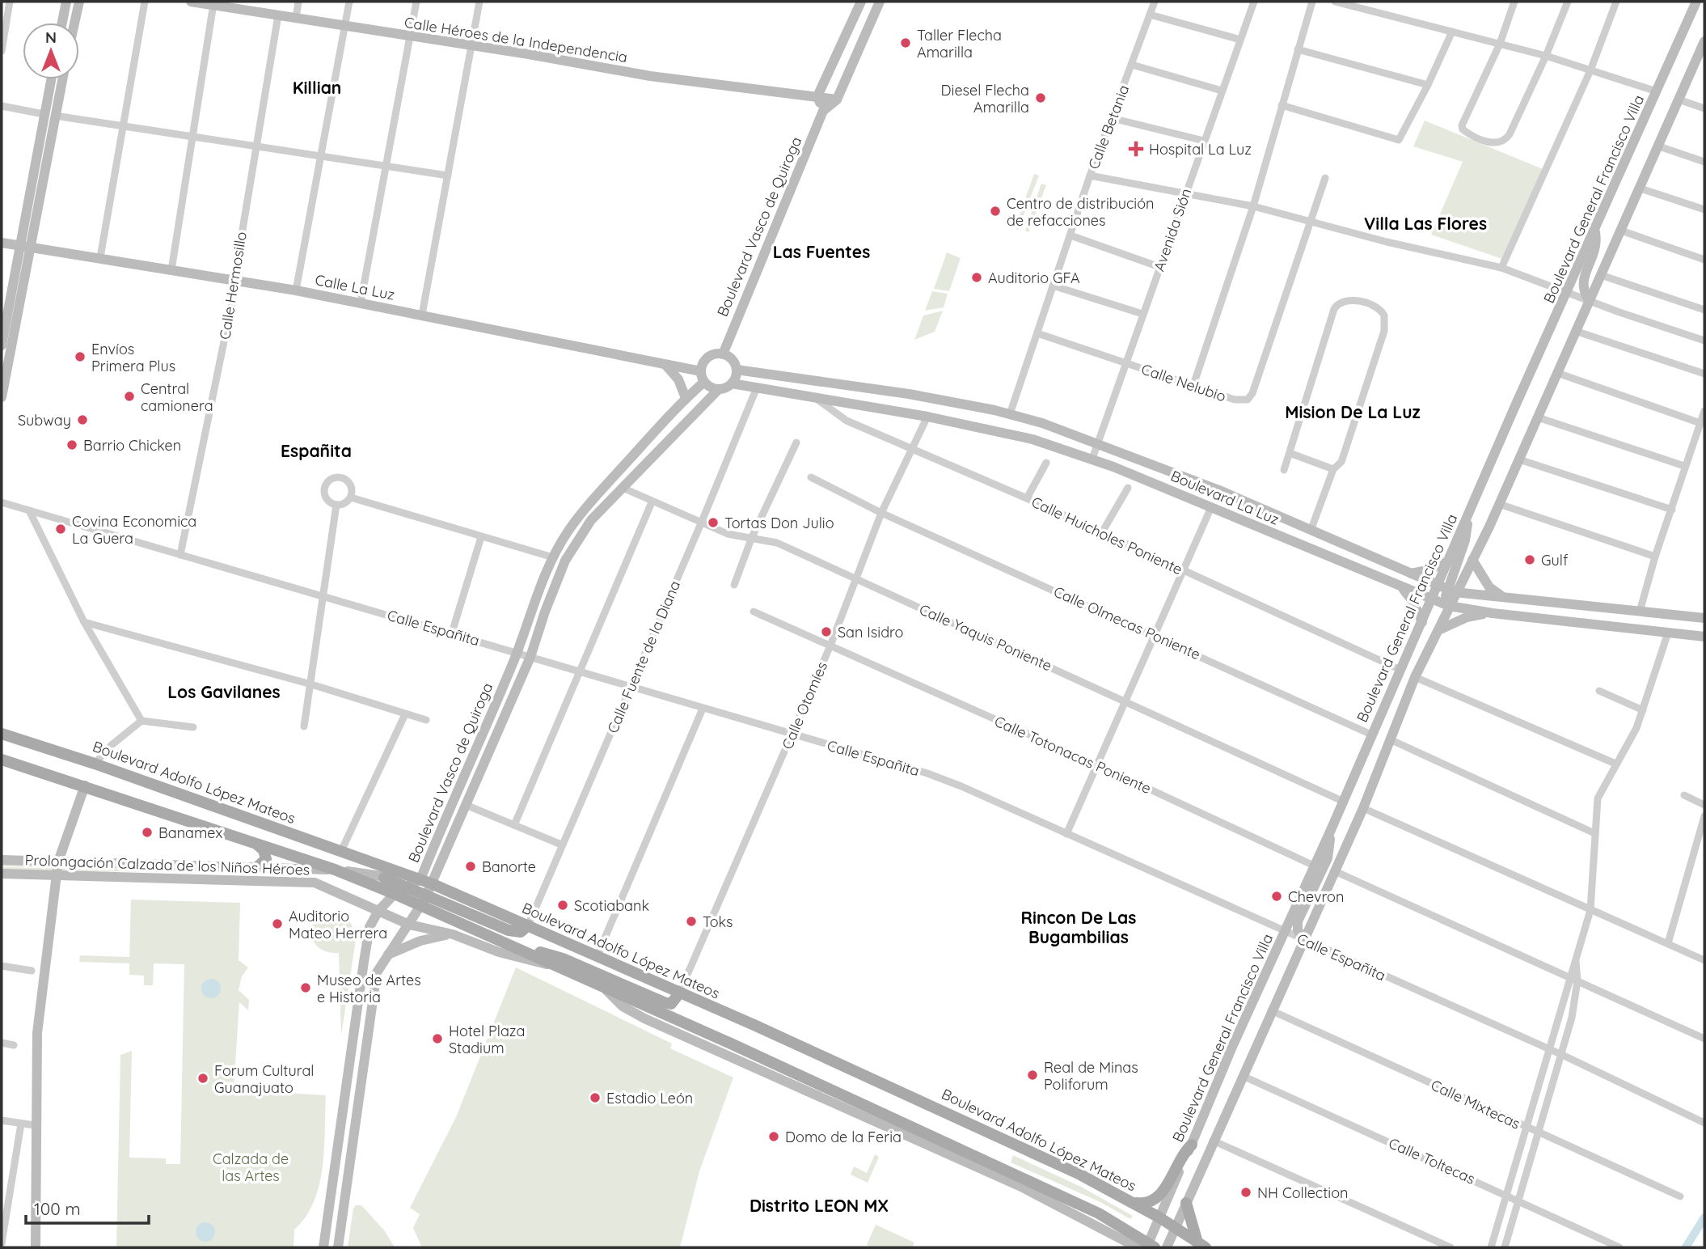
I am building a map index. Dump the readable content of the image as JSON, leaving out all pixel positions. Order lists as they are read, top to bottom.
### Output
{
  "streets": {
    "main road": ["Boulevard Adolfo López Mateos"],
    "street": [
      "Calle Héroes de la Independencia",
      "Calle Betania",
      "Boulevard General Francisco Villa",
      "Boulevard Vasco de Quiroga",
      "Avenida Sión",
      "Calle Hermosillo",
      "Calle La Luz",
      "Calle Nelubio",
      "Boulevard La Luz",
      "Calle Huicholes Poniente",
      "Calle Olmecas Poniente",
      "Calle Españita",
      "Calle Yaquis Poniente",
      "Calle Fuente de la Diana",
      "Calle Otomíes",
      "Calle Totonacas Poniente",
      "Prolongación Calzada de los Niños Héroes",
      "Calle Mixtecas",
      "Calle Toltecas"
    ]
  },
  "crossings": [
    ["Calle Héroes de la Independencia", "Boulevard Vasco de Quiroga"],
    ["Calle Héroes de la Independencia", "Calle Hermosillo"],
    ["Calle Betania", "Calle Nelubio"],
    ["Calle Betania", "Boulevard La Luz"],
    ["Boulevard General Francisco Villa", "Boulevard La Luz"],
    ["Boulevard General Francisco Villa", "Calle Huicholes Poniente"],
    ["Boulevard General Francisco Villa", "Calle Olmecas Poniente"],
    ["Boulevard General Francisco Villa", "Calle Españita"],
    ["Boulevard General Francisco Villa", "Calle Yaquis Poniente"],
    ["Boulevard General Francisco Villa", "Calle Totonacas Poniente"],
    ["Boulevard General Francisco Villa", "Boulevard Adolfo López Mateos"],
    ["Boulevard Vasco de Quiroga", "Calle La Luz"],
    ["Boulevard Vasco de Quiroga", "Boulevard La Luz"],
    ["Boulevard Vasco de Quiroga", "Calle Españita"],
    ["Boulevard Vasco de Quiroga", "Calle Yaquis Poniente"],
    ["Boulevard Vasco de Quiroga", "Boulevard Adolfo López Mateos"],
    ["Boulevard Vasco de Quiroga", "Prolongación Calzada de los Niños Héroes"],
    ["Avenida Sión", "Calle Nelubio"],
    ["Avenida Sión", "Boulevard La Luz"],
    ["Calle Hermosillo", "Calle La Luz"],
    ["Calle Hermosillo", "Calle Españita"],
    ["Calle La Luz", "Boulevard La Luz"],
    ["Boulevard La Luz", "Calle Huicholes Poniente"],
    ["Boulevard La Luz", "Calle Fuente de la Diana"],
    ["Boulevard La Luz", "Calle Otomíes"],
    ["Calle Huicholes Poniente", "Calle Otomíes"],
    ["Calle Olmecas Poniente", "Calle Otomíes"],
    ["Calle Españita", "Calle Fuente de la Diana"],
    ["Calle Españita", "Calle Otomíes"],
    ["Calle Yaquis Poniente", "Calle Fuente de la Diana"],
    ["Calle Yaquis Poniente", "Calle Otomíes"],
    ["Calle Fuente de la Diana", "Boulevard Adolfo López Mateos"],
    ["Calle Otomíes", "Calle Totonacas Poniente"],
    ["Calle Otomíes", "Boulevard Adolfo López Mateos"],
    ["Boulevard Adolfo López Mateos", "Prolongación Calzada de los Niños Héroes"]
  ],
  "districts": [
    "Killian",
    "Villa Las Flores",
    "Las Fuentes",
    "Mision De La Luz",
    "Españita",
    "Los Gavilanes",
    "Rincon De Las Bugambilias",
    "Distrito LEON MX"
  ],
  "parks": ["Calzada de las Artes"],
  "places": {
    "other": [
      "Taller Flecha Amarilla",
      "Diesel Flecha Amarilla",
      "Centro de distribución de refacciones",
      "Auditorio GFA",
      "Envíos Primera Plus",
      "Central camionera",
      "Subway",
      "Barrio Chicken",
      "Tortas Don Julio",
      "Covina Economica La Guera",
      "Gulf",
      "San Isidro",
      "Banamex",
      "Banorte",
      "Chevron",
      "Scotiabank",
      "Toks",
      "Auditorio Mateo Herrera",
      "Museo de Artes e Historia",
      "Hotel Plaza Stadium",
      "Real de Minas Poliforum",
      "Forum Cultural Guanajuato",
      "Estadio León",
      "Domo de la Feria",
      "NH Collection"
    ],
    "health": ["Hospital La Luz"]
  },
  "scale_bar": "100 m",
  "north": "top"
}
